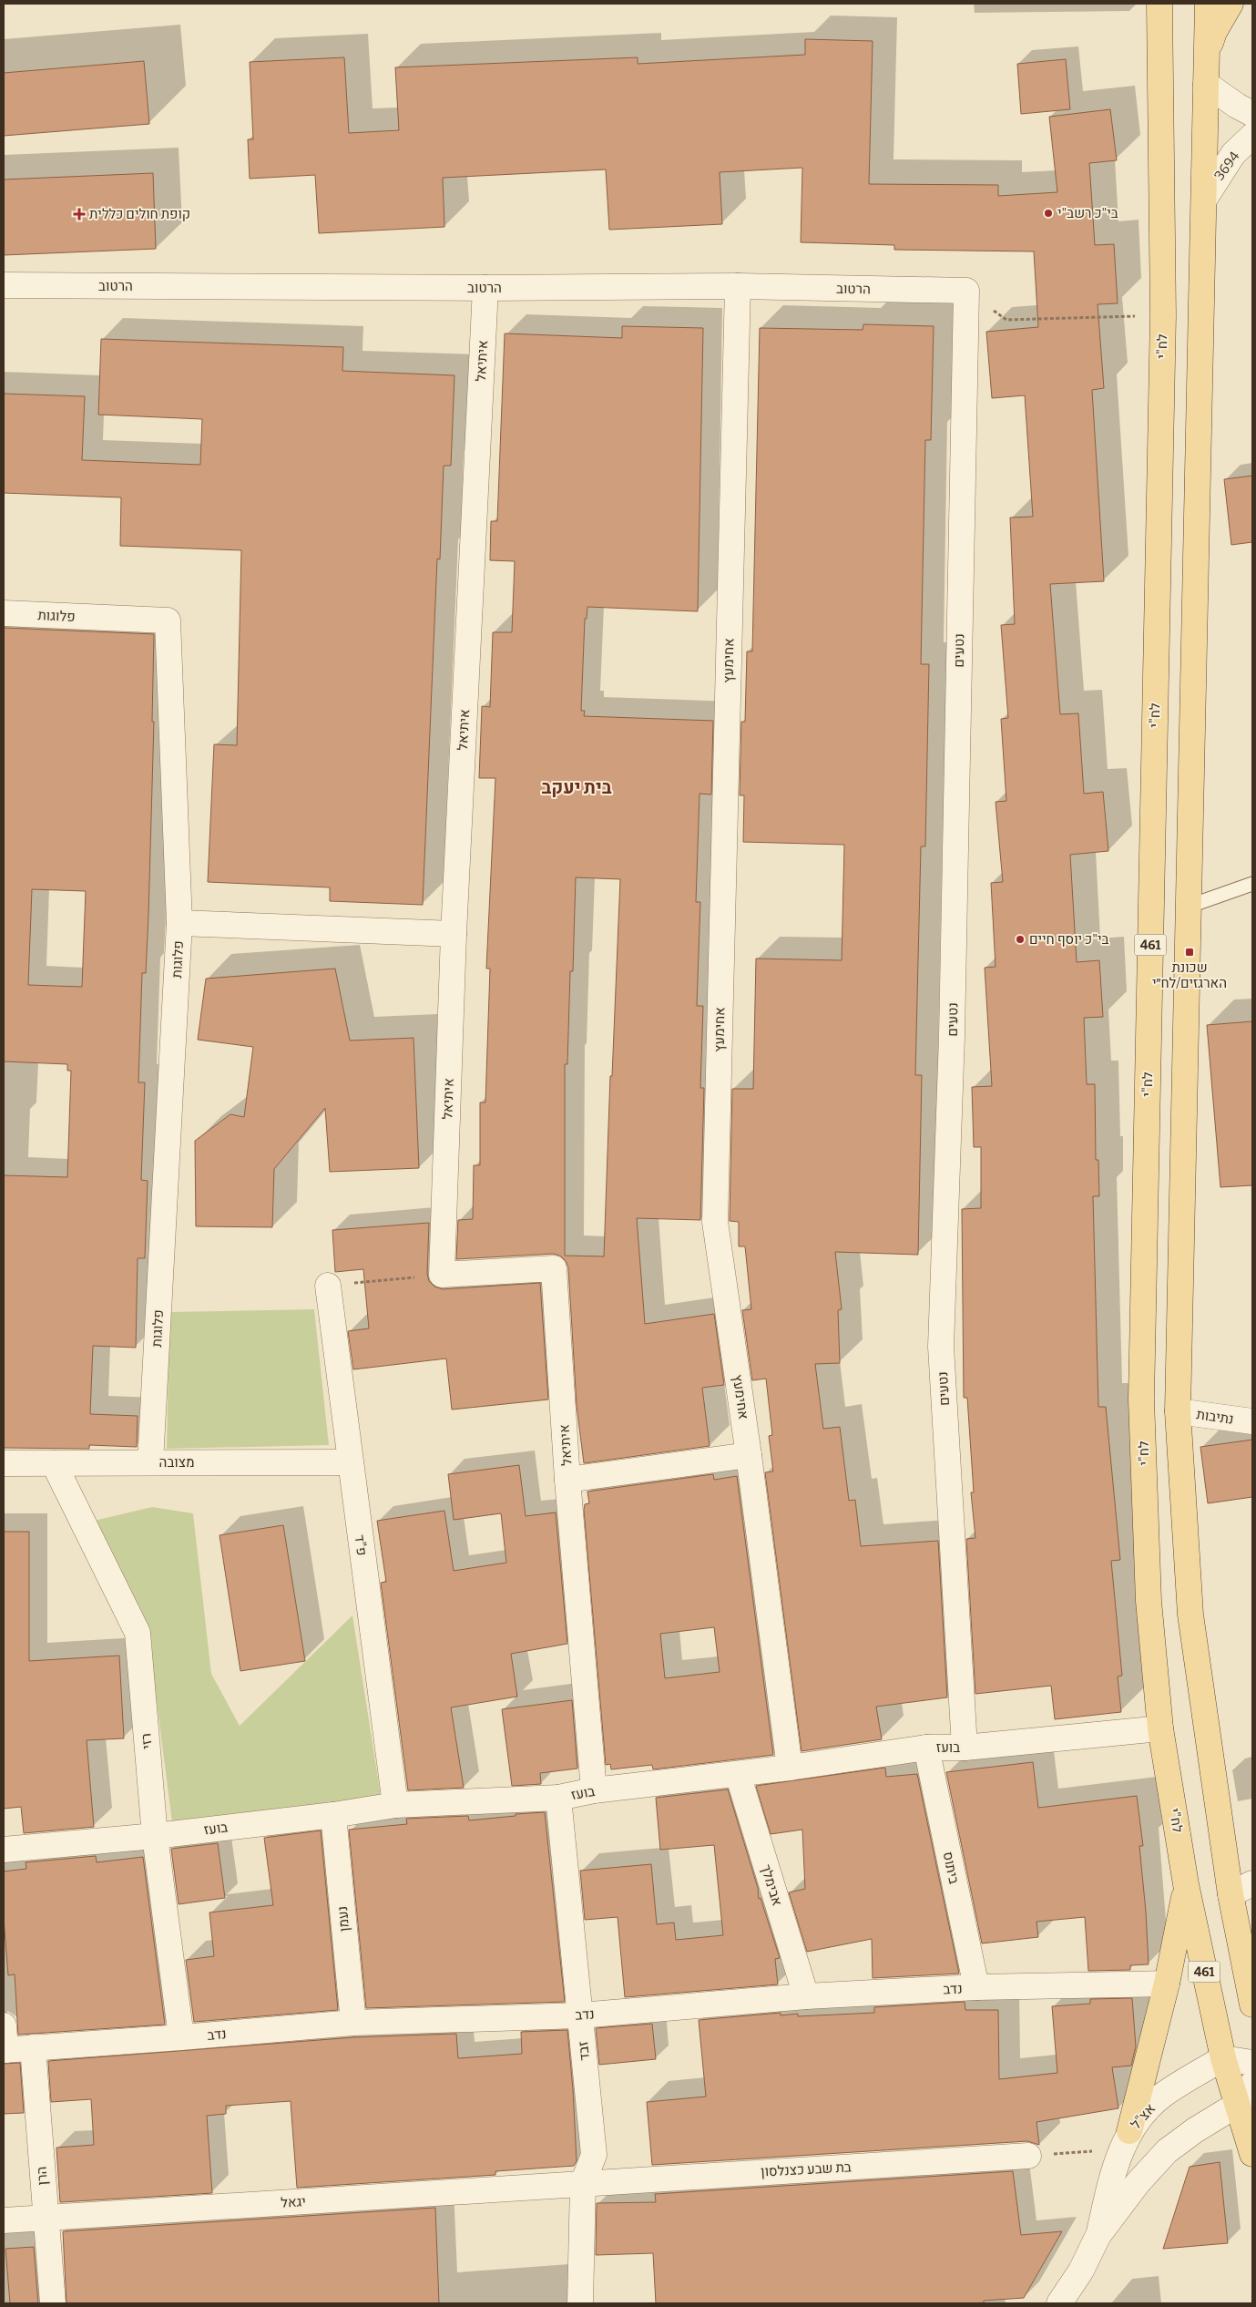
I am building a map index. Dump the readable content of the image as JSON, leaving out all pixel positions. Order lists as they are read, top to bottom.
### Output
{
  "streets": {
    "main road": ["לח\"י", "461"],
    "street": [
      "3694",
      "הרטוב",
      "איתיאל",
      "פלוגות",
      "נטעים",
      "אחימעץ",
      "נתיבות",
      "מצובה",
      "פ\"ד",
      "רזי",
      "בועז",
      "ביתוס",
      "אבימלך",
      "נעמן",
      "נדב",
      "זבד",
      "אצ\"ל",
      "בת שבע כצנלסון",
      "הרן",
      "יגאל"
    ]
  },
  "crossings": [
    ["הרטוב", "איתיאל"],
    ["הרטוב", "נטעים"],
    ["הרטוב", "אחימעץ"],
    ["לח\"י", "בועז"],
    ["לח\"י", "אצ\"ל"],
    ["איתיאל", "בועז"],
    ["פלוגות", "מצובה"],
    ["נטעים", "בועז"],
    ["אחימעץ", "בועז"],
    ["מצובה", "פ\"ד"],
    ["מצובה", "רזי"],
    ["פ\"ד", "בועז"],
    ["רזי", "בועז"],
    ["רזי", "נדב"],
    ["בועז", "ביתוס"],
    ["בועז", "אבימלך"],
    ["בועז", "נעמן"],
    ["בועז", "זבד"],
    ["ביתוס", "נדב"],
    ["אבימלך", "נדב"],
    ["נעמן", "נדב"],
    ["נדב", "זבד"],
    ["נדב", "הרן"],
    ["זבד", "בת שבע כצנלסון"],
    ["זבד", "יגאל"],
    ["בת שבע כצנלסון", "יגאל"],
    ["הרן", "יגאל"]
  ],
  "districts": ["בית יעקב"],
  "places": {
    "other": ["בי\"כ רשב\"י", "בי\"כ יוסף חיים"],
    "health": ["קופת חולים כללית"],
    "transit": ["שכונת הארגזים/לח״י"]
  }
}
